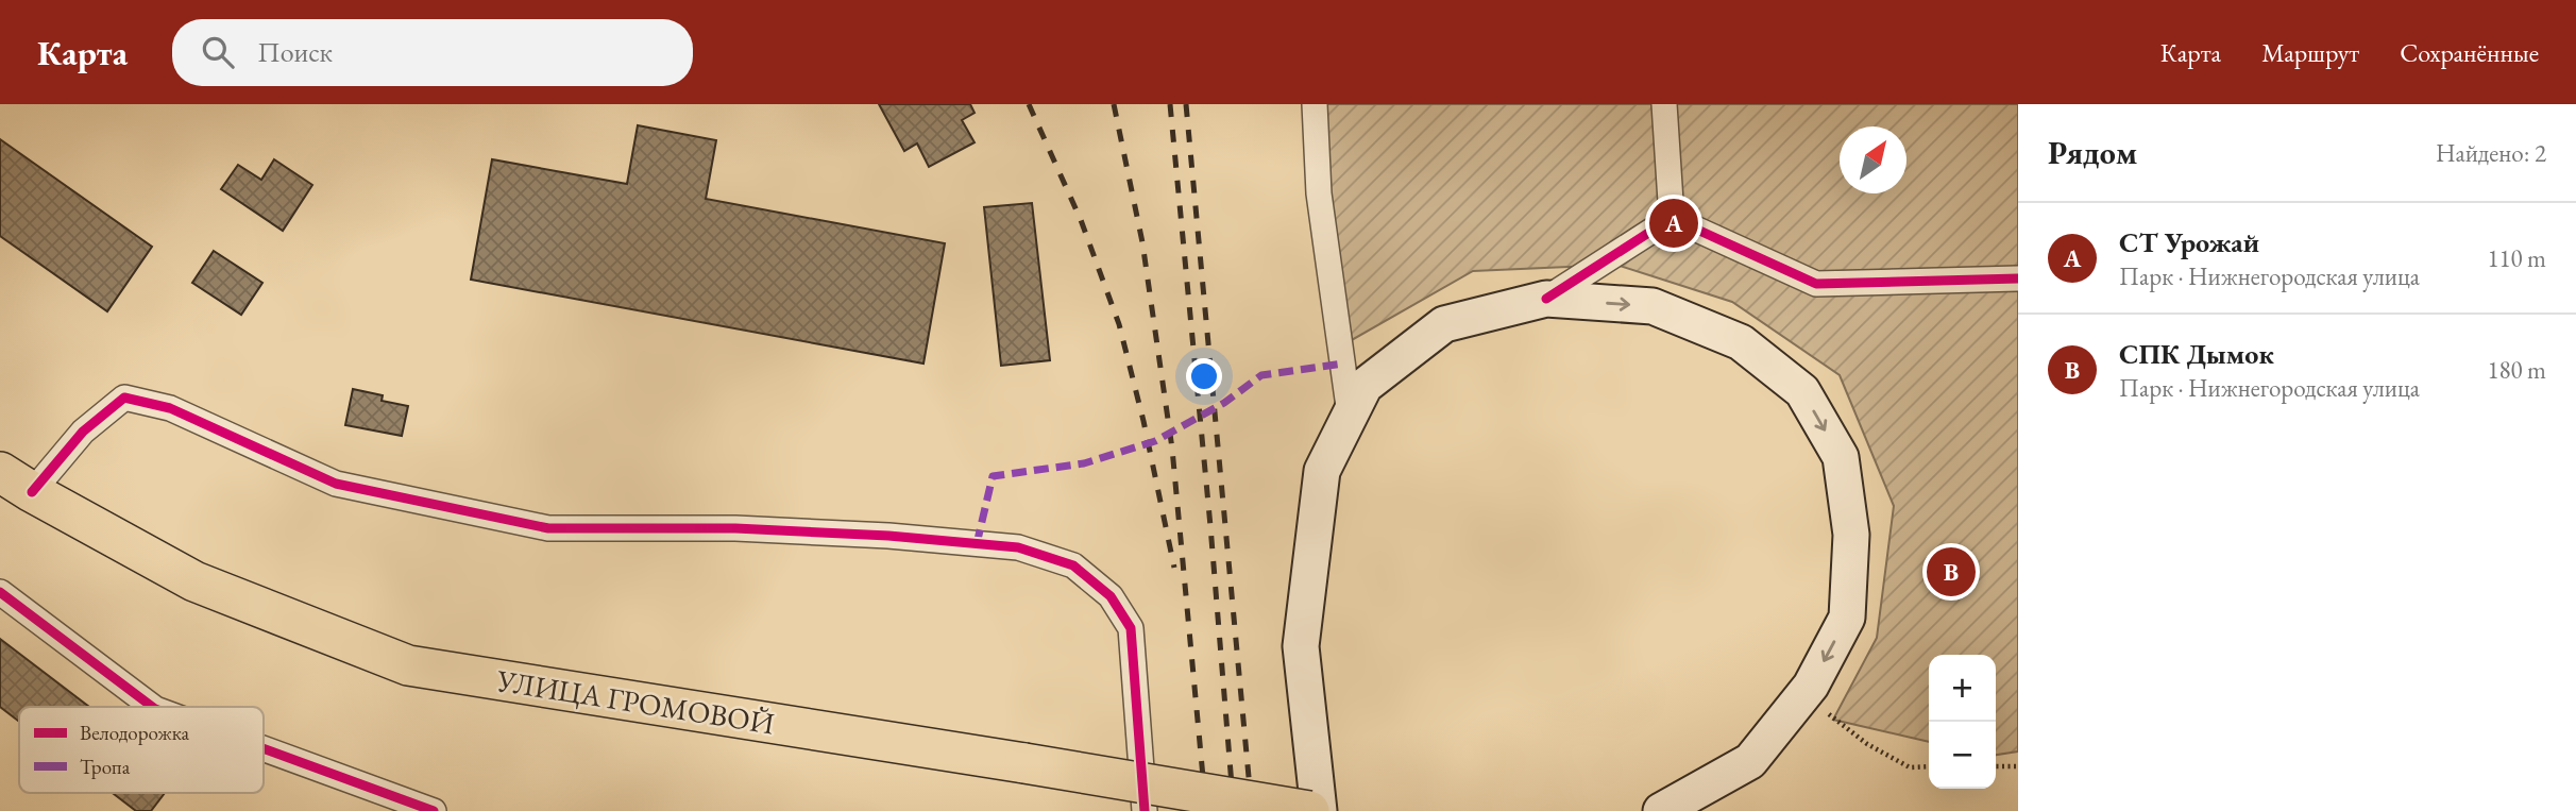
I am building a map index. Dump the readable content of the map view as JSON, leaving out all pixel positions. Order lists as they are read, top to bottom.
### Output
{
  "streets": {
    "main road": ["УЛИЦА ГРОМОВОЙ"]
  },
  "legend": ["Велодорожка", "Тропа"],
  "north": "top right",
  "page": {
    "header": "Карта",
    "search": "Поиск",
    "nav": ["Карта", "Маршрут", "Сохранённые"],
    "heading": ["Рядом", "Найдено: 2"],
    "pins": ["A", "B"],
    "list": [
      {
        "mark": "A",
        "name": "СТ Урожай",
        "note": "Парк · Нижнегородская улица",
        "value": "110 m"
      },
      {
        "mark": "B",
        "name": "СПК Дымок",
        "note": "Парк · Нижнегородская улица",
        "value": "180 m"
      }
    ],
    "map_buttons": ["+", "−"]
  }
}
